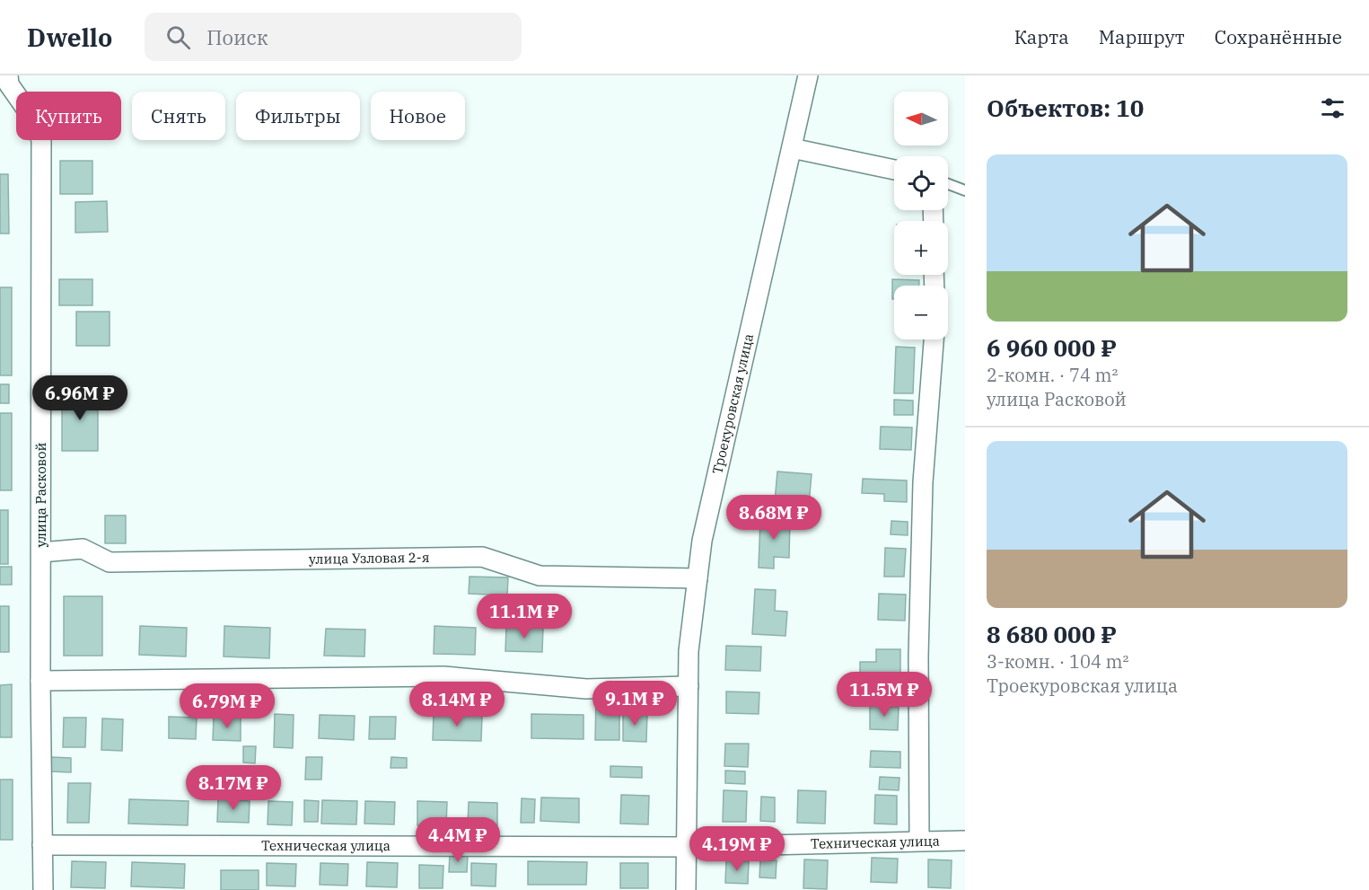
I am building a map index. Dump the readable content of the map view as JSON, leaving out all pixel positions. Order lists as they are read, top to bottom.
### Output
{
  "streets": {
    "street": [
      "Троекуровская улица",
      "улица Расковой",
      "улица Узловая 2-я",
      "Техническая улица"
    ]
  },
  "crossings": [
    ["Троекуровская улица", "улица Узловая 2-я"],
    ["Троекуровская улица", "Техническая улица"],
    ["улица Расковой", "улица Узловая 2-я"],
    ["улица Расковой", "Техническая улица"]
  ],
  "north": "left",
  "page": {
    "header": "Dwello",
    "search": "Поиск",
    "nav": ["Карта", "Маршрут", "Сохранённые"],
    "heading": "Объектов: 10",
    "map_buttons": ["+", "−"],
    "chip": [
      "Купить",
      "Снять",
      "Фильтры",
      "Новое"
    ],
    "list": [
      {
        "name": "6 960 000 ₽",
        "note": "2-комн. · 74 m² · улица Расковой"
      },
      {
        "name": "8 680 000 ₽",
        "note": "3-комн. · 104 m² · Троекуровская улица"
      }
    ],
    "price": [
      "6.96M ₽",
      "8.68M ₽",
      "11.1M ₽",
      "11.5M ₽",
      "9.1M ₽",
      "8.14M ₽",
      "6.79M ₽",
      "8.17M ₽",
      "4.4M ₽",
      "4.19M ₽"
    ]
  }
}
